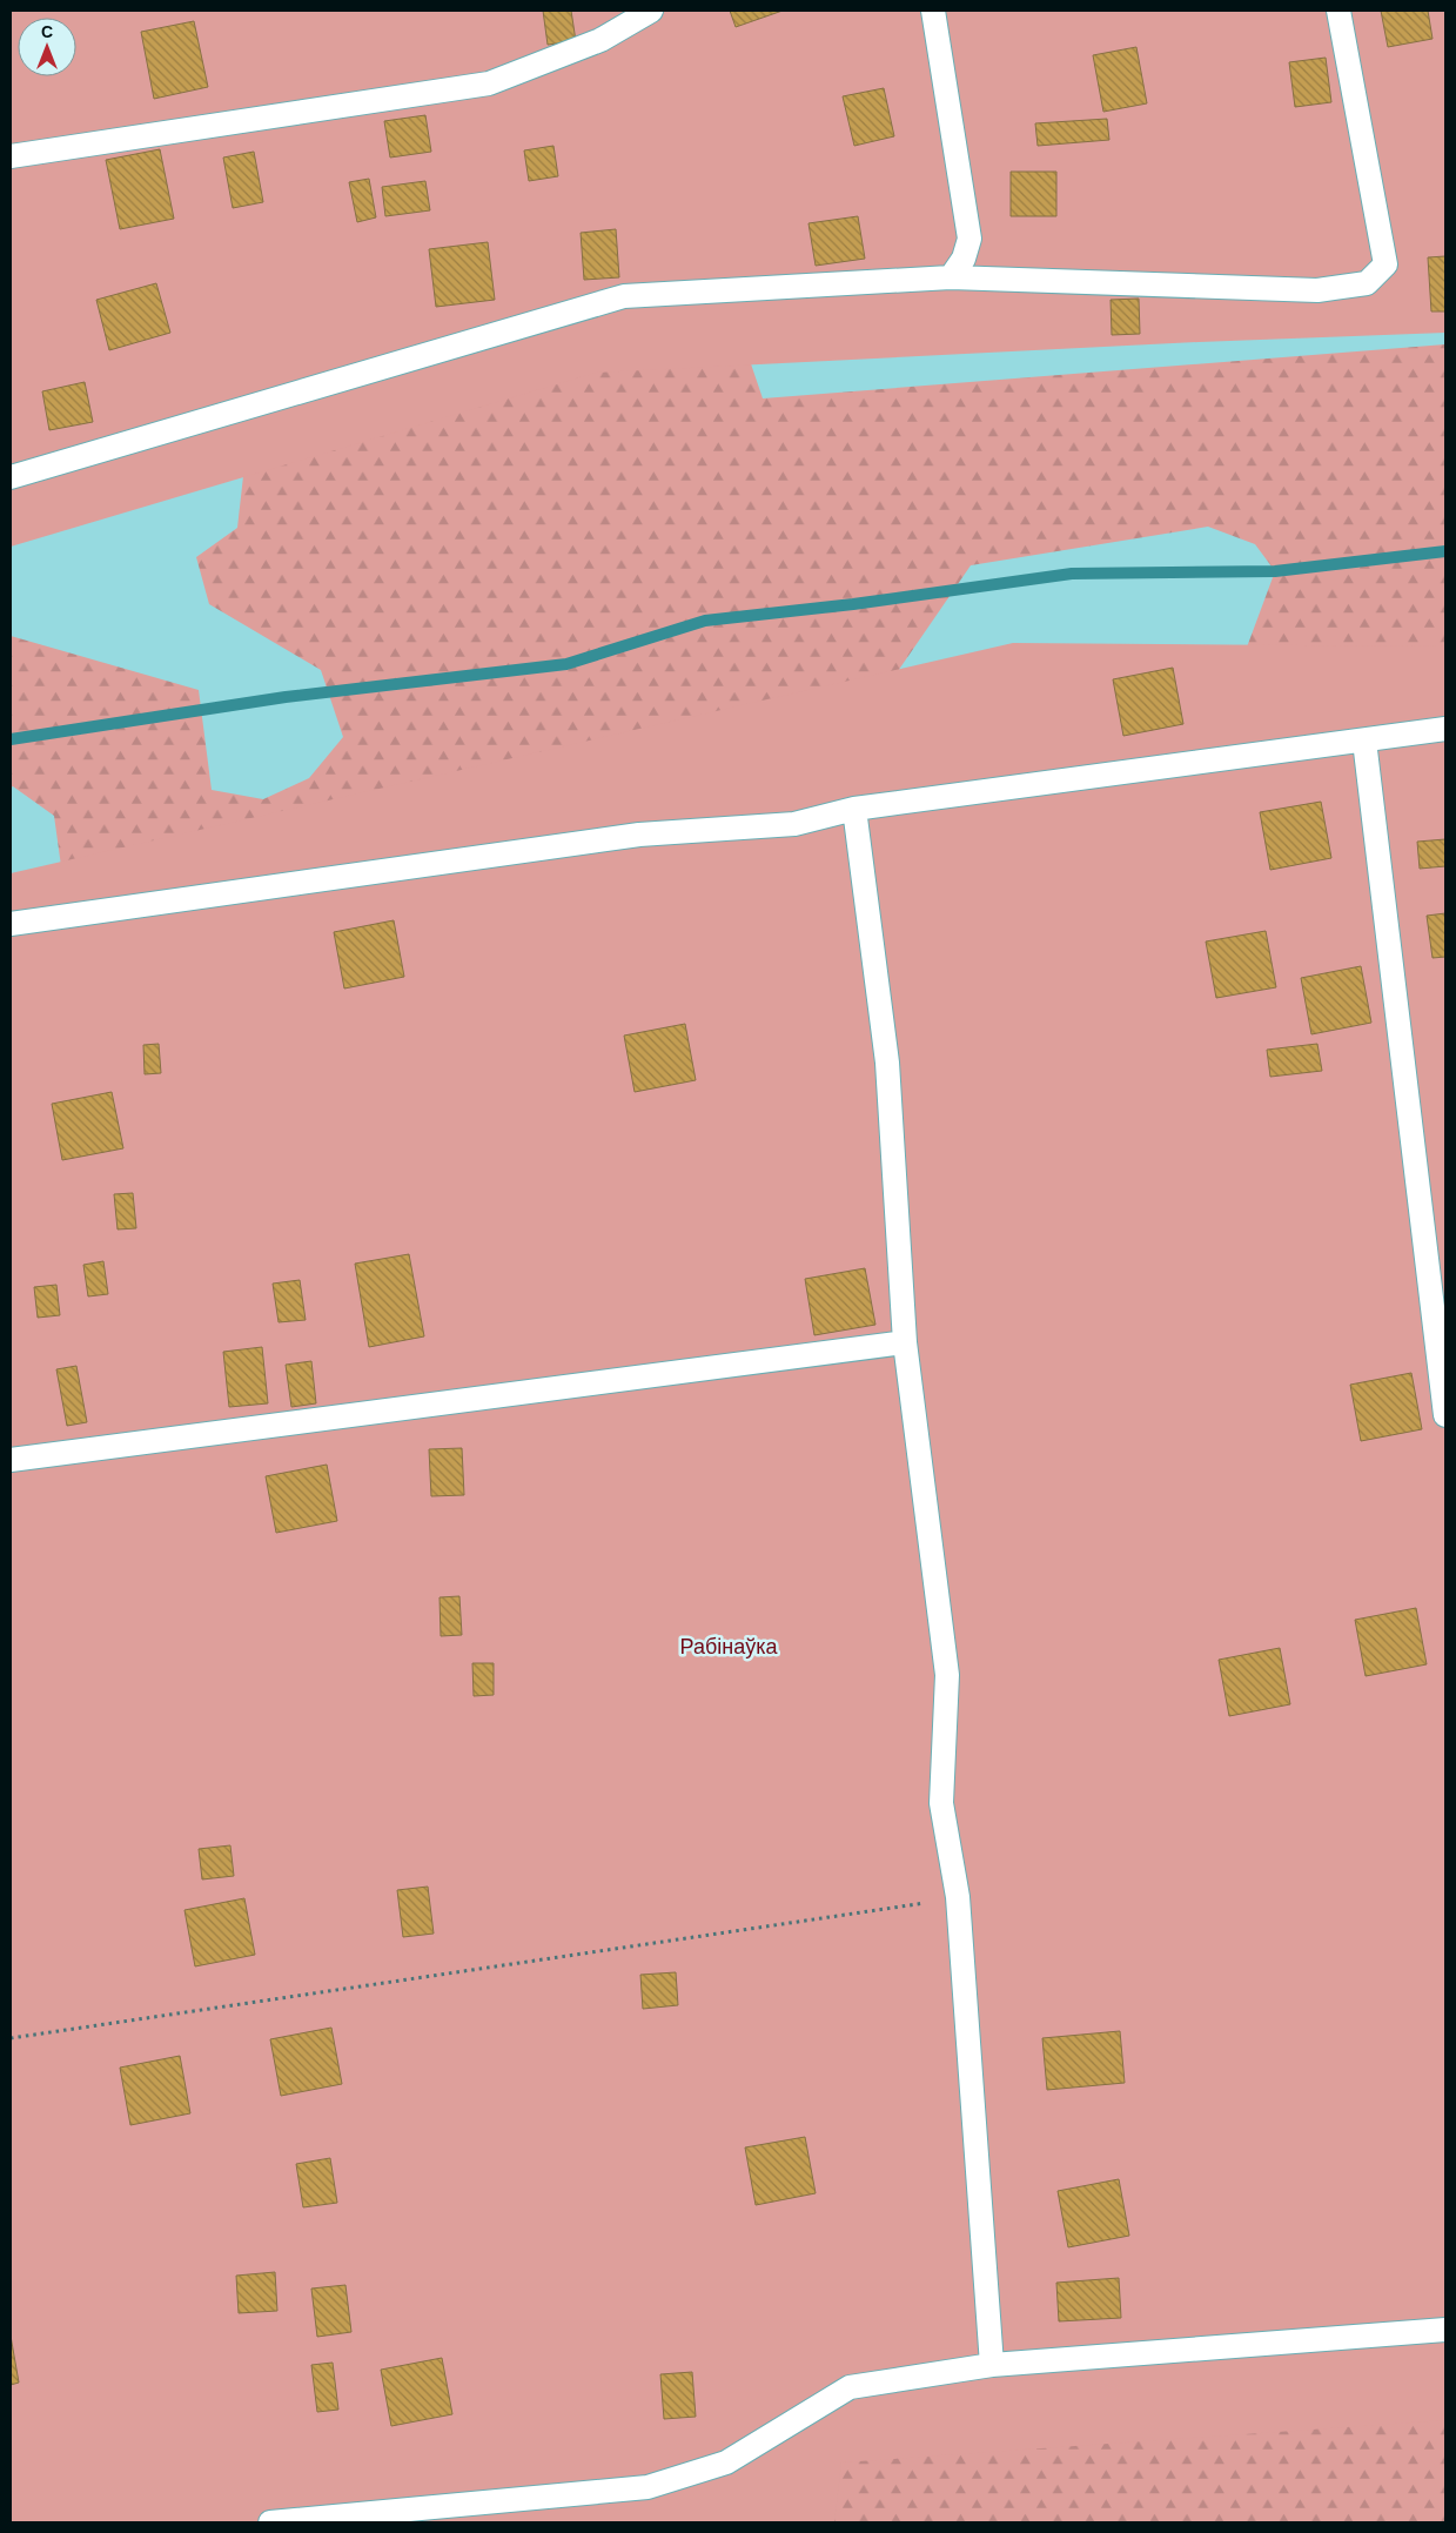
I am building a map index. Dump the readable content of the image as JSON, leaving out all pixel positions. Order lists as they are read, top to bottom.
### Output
{
  "parks": ["Рабінаўка"],
  "north": "top"
}
